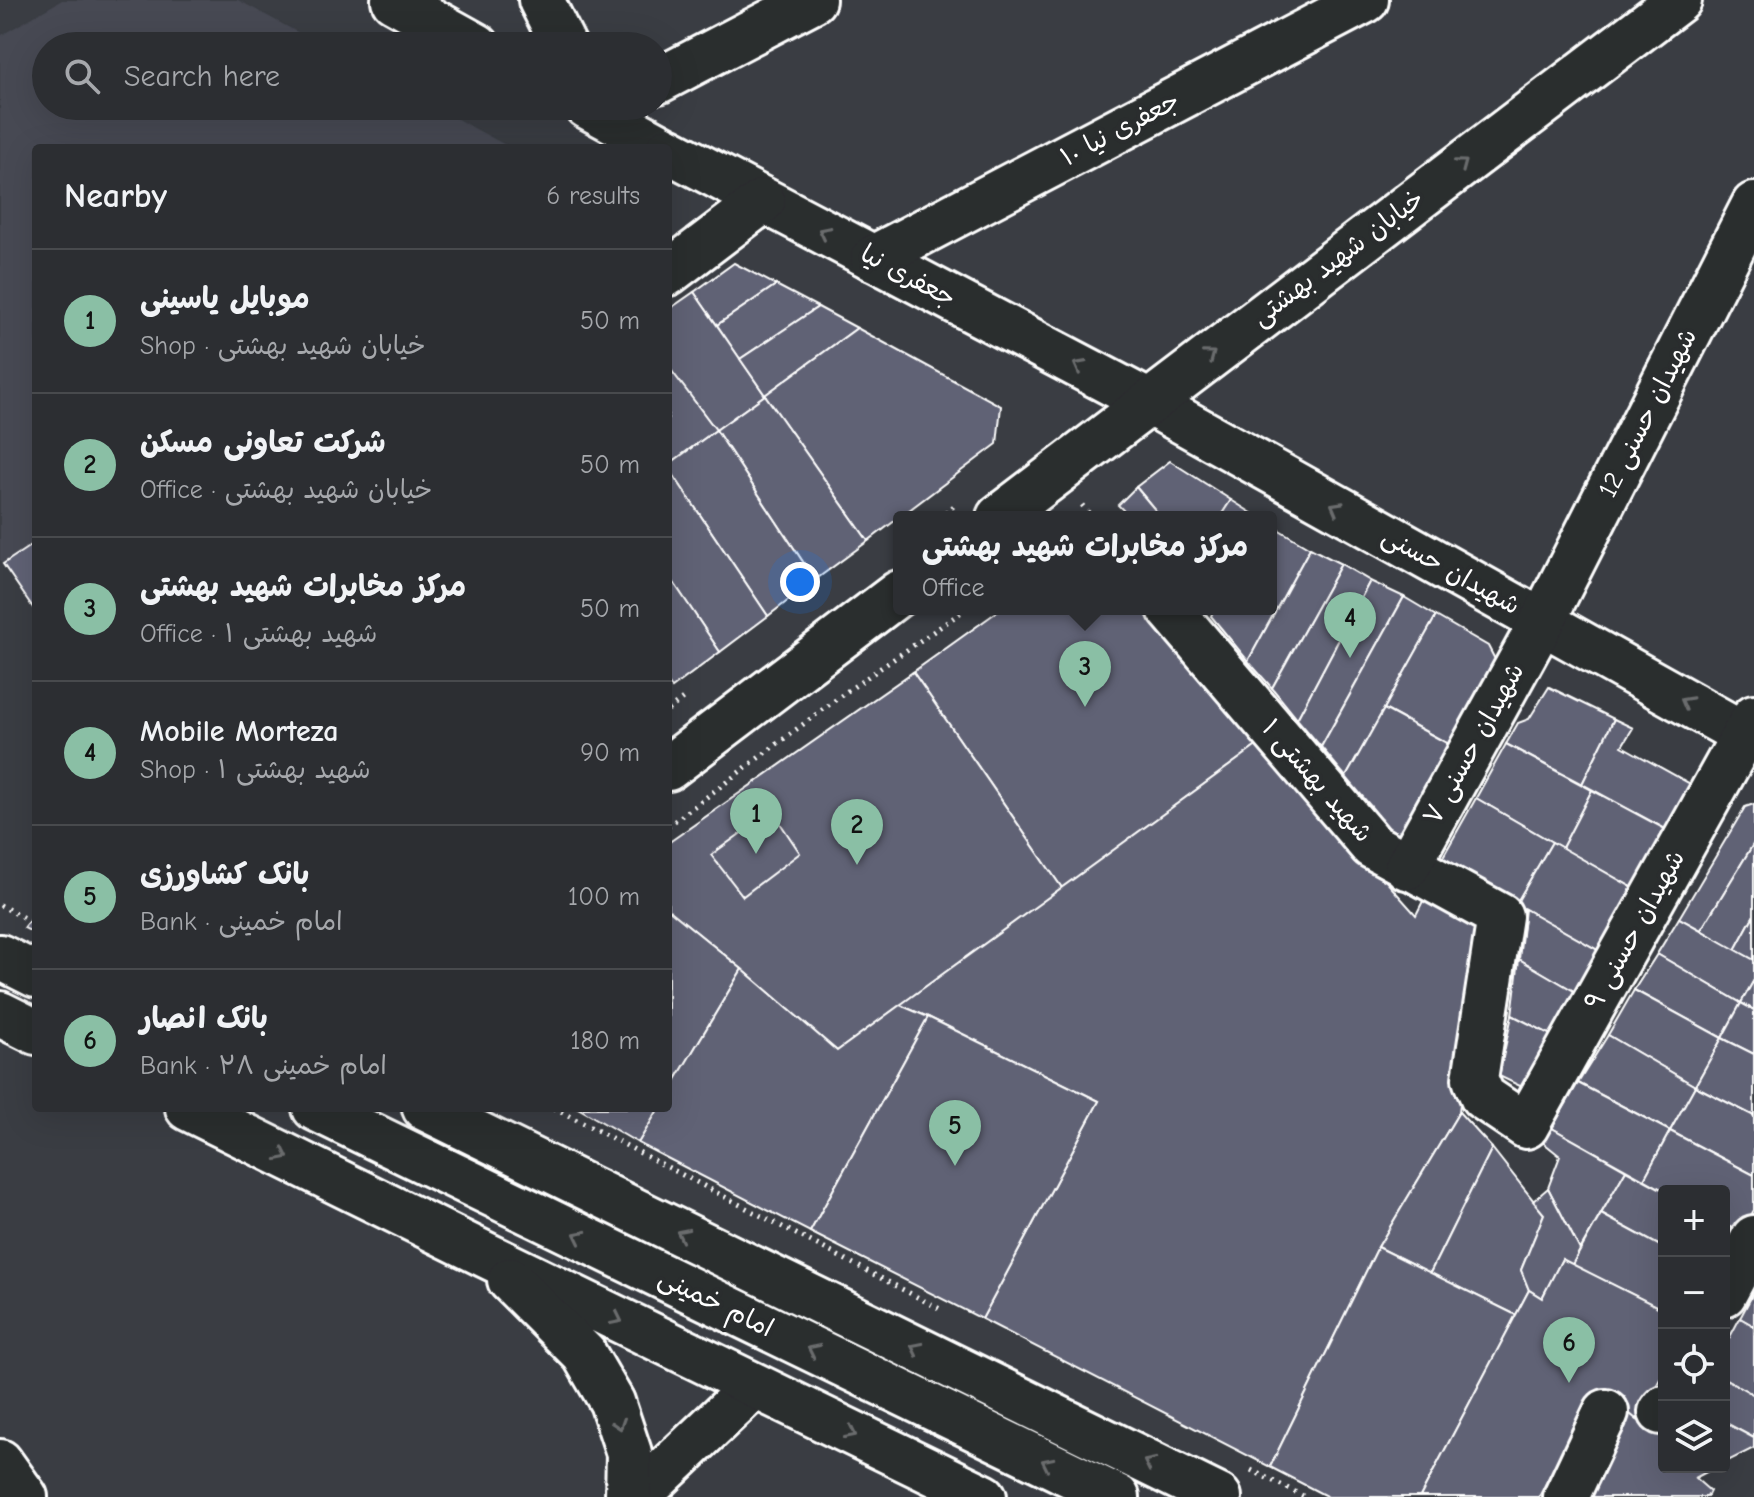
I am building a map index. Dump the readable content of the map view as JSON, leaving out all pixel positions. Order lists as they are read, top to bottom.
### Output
{
  "streets": {
    "street": [
      "جعفری نیا ۱۰",
      "خیابان شهید بهشتی",
      "جعفری نیا",
      "شهیدان حسنی 12",
      "شهیدان حسنی",
      "شهیدان حسنی ۷",
      "شهید بهشتی ۱",
      "شهیدان حسنی ۹",
      "امام خمینی"
    ]
  },
  "crossings": [
    ["جعفری نیا ۱۰", "جعفری نیا"],
    ["خیابان شهید بهشتی", "جعفری نیا"],
    ["خیابان شهید بهشتی", "شهیدان حسنی"],
    ["جعفری نیا", "شهیدان حسنی"],
    ["شهیدان حسنی 12", "شهیدان حسنی"],
    ["شهیدان حسنی 12", "شهیدان حسنی ۷"],
    ["شهیدان حسنی", "شهیدان حسنی ۷"],
    ["شهیدان حسنی", "شهیدان حسنی ۹"],
    ["شهیدان حسنی ۷", "شهید بهشتی ۱"],
    ["شهید بهشتی ۱", "شهیدان حسنی ۹"]
  ],
  "one_way": ["خیابان شهید بهشتی", "جعفری نیا", "شهیدان حسنی"],
  "page": {
    "search": "Search here",
    "heading": ["Nearby", "6 results"],
    "list": [
      {
        "mark": "1",
        "name": "موبایل یاسینی",
        "note": "Shop · خیابان شهید بهشتی",
        "value": "50 m"
      },
      {
        "mark": "2",
        "name": "شرکت تعاونی مسکن",
        "note": "Office · خیابان شهید بهشتی",
        "value": "50 m"
      },
      {
        "mark": "3",
        "name": "مرکز مخابرات شهید بهشتی",
        "note": "Office · شهید بهشتی ۱",
        "value": "50 m"
      },
      {
        "mark": "4",
        "name": "Mobile Morteza",
        "note": "Shop · شهید بهشتی ۱",
        "value": "90 m"
      },
      {
        "mark": "5",
        "name": "بانک کشاورزی",
        "note": "Bank · امام خمینی",
        "value": "100 m"
      },
      {
        "mark": "6",
        "name": "بانک انصار",
        "note": "Bank · امام خمینی ۲۸",
        "value": "180 m"
      }
    ],
    "popup": ["مرکز مخابرات شهید بهشتی", "Office"],
    "pins": [
      "4",
      "3",
      "1",
      "2",
      "5",
      "6"
    ],
    "map_buttons": ["+", "−"]
  }
}
